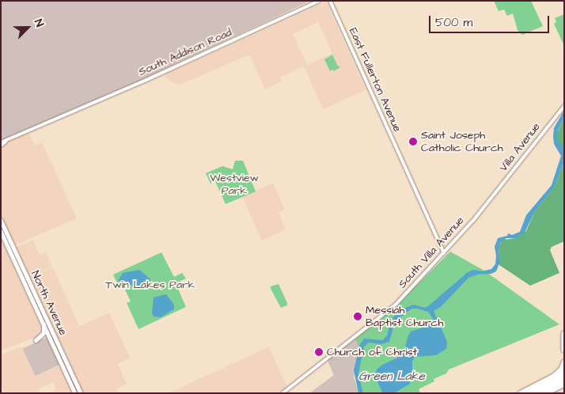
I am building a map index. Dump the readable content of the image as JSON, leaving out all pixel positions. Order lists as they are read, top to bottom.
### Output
{
  "streets": {
    "main road": ["North Avenue"],
    "street": [
      "South Addison Road",
      "East Fullerton Avenue",
      "Villa Avenue",
      "South Villa Avenue"
    ]
  },
  "crossings": [
    ["East Fullerton Avenue", "South Villa Avenue"],
    ["Villa Avenue", "South Villa Avenue"]
  ],
  "water": ["Green Lake"],
  "parks": ["Westview Park", "Twin Lakes Park"],
  "places": ["Saint Joseph Catholic Church", "Messiah Baptist Church", "Church of Christ"],
  "scale_bar": "500 m",
  "north": "top right"
}
